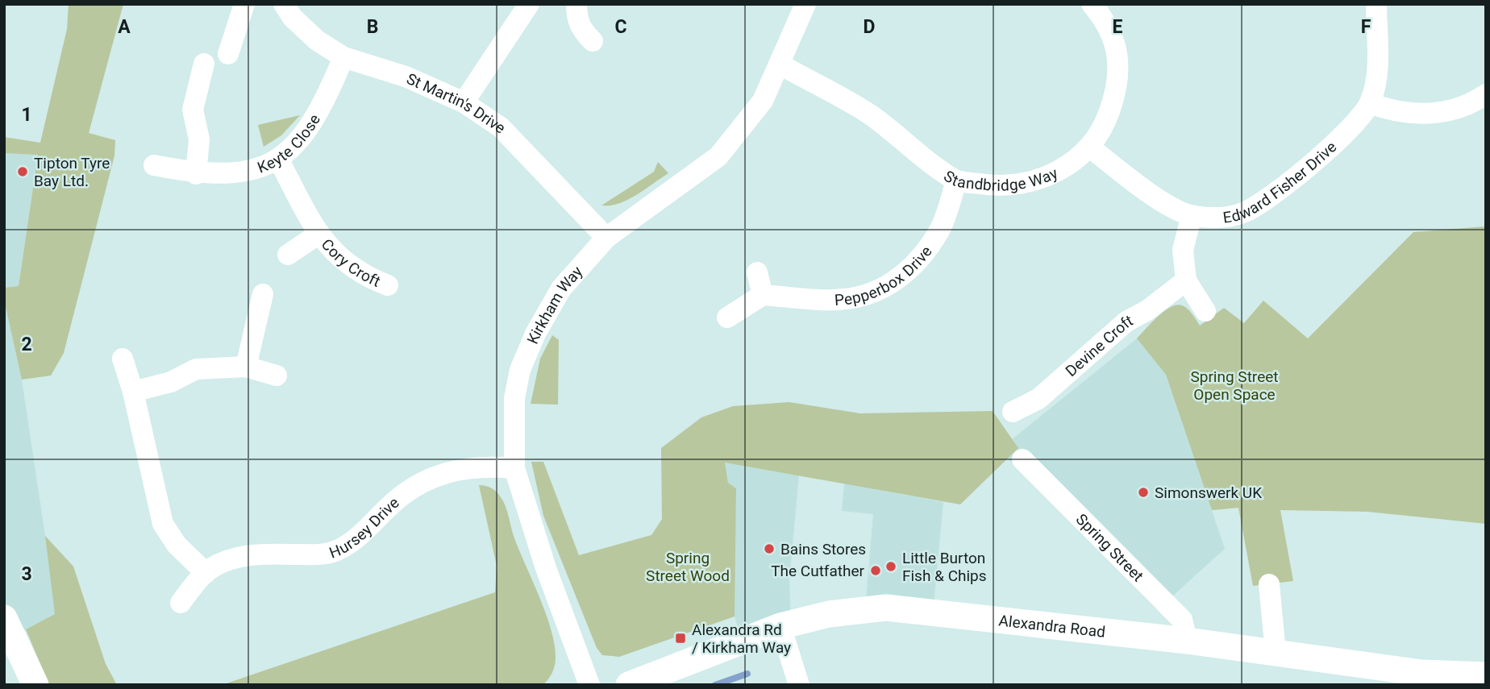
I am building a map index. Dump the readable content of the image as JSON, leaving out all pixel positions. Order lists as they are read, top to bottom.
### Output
{
  "streets": {
    "main road": ["Alexandra Road"],
    "street": [
      "St Martin's Drive",
      "Keyte Close",
      "Standbridge Way",
      "Edward Fisher Drive",
      "Cory Croft",
      "Pepperbox Drive",
      "Kirkham Way",
      "Devine Croft",
      "Hursey Drive",
      "Spring Street"
    ]
  },
  "crossings": [
    ["St Martin's Drive", "Keyte Close"],
    ["St Martin's Drive", "Kirkham Way"],
    ["Keyte Close", "Cory Croft"],
    ["Standbridge Way", "Edward Fisher Drive"],
    ["Standbridge Way", "Pepperbox Drive"],
    ["Standbridge Way", "Kirkham Way"],
    ["Kirkham Way", "Hursey Drive"],
    ["Spring Street", "Alexandra Road"]
  ],
  "parks": ["Spring Street Open Space", "Spring Street Wood"],
  "places": {
    "other": [
      "Tipton Tyre Bay Ltd.",
      "Simonswerk UK",
      "Bains Stores",
      "Little Burton Fish & Chips",
      "The Cutfather"
    ],
    "transit": ["Alexandra Rd / Kirkham Way"]
  },
  "grid": {
    "columns": [
      "A",
      "B",
      "C",
      "D",
      "E",
      "F"
    ],
    "rows": ["1", "2", "3"]
  }
}
